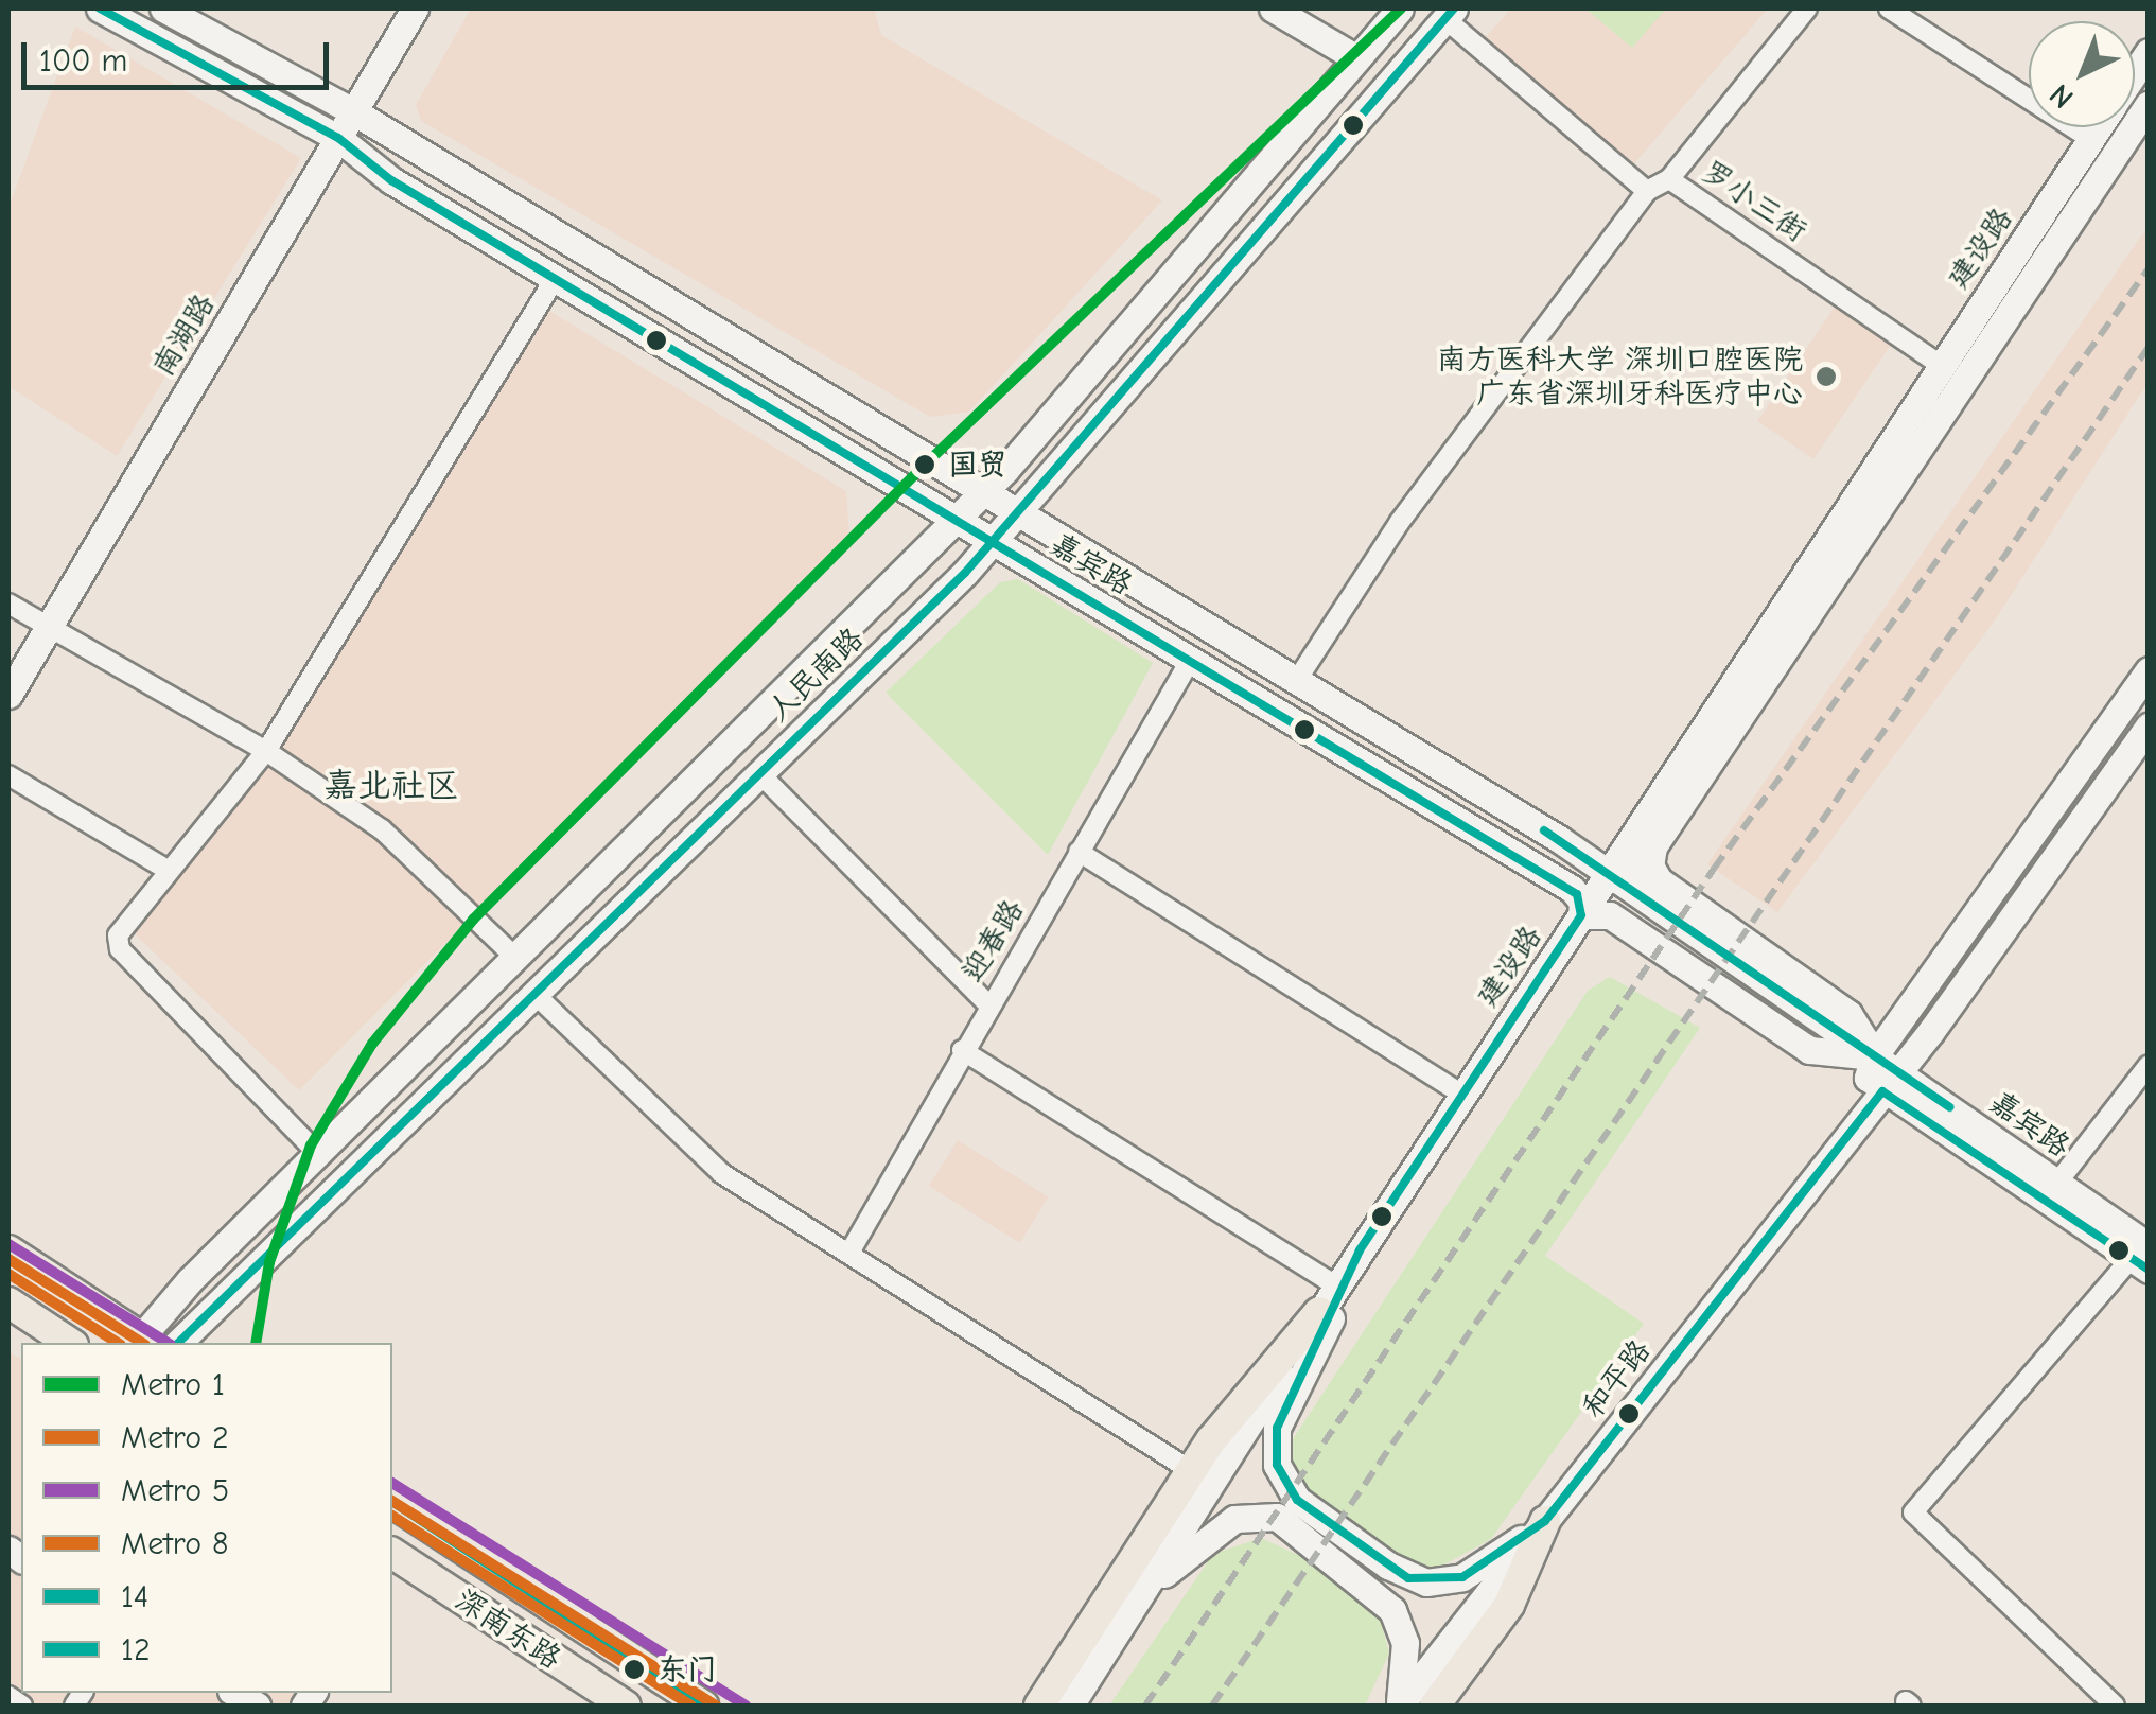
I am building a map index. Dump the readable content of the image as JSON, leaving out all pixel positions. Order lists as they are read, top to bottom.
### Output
{
  "streets": {
    "main road": [
      "建设路",
      "南湖路",
      "嘉宾路",
      "人民南路",
      "和平路",
      "深南东路"
    ],
    "street": ["罗小三街", "迎春路"]
  },
  "crossings": [
    ["罗小三街", "建设路"],
    ["建设路", "嘉宾路"],
    ["南湖路", "嘉宾路"],
    ["嘉宾路", "人民南路"],
    ["嘉宾路", "迎春路"],
    ["嘉宾路", "和平路"]
  ],
  "districts": ["嘉北社区"],
  "places": ["南方医科大学 深圳口腔医院 广东省深圳牙科医疗中心", "国贸", "东门"],
  "lines": [
    "metro line 1",
    "transit line 14",
    "transit line 12",
    "metro line 5",
    "metro line 2",
    "metro line 8"
  ],
  "legend": [
    "Metro 1",
    "Metro 2",
    "Metro 5",
    "Metro 8",
    "14",
    "12"
  ],
  "scale_bar": "100 m",
  "north": "bottom left"
}
